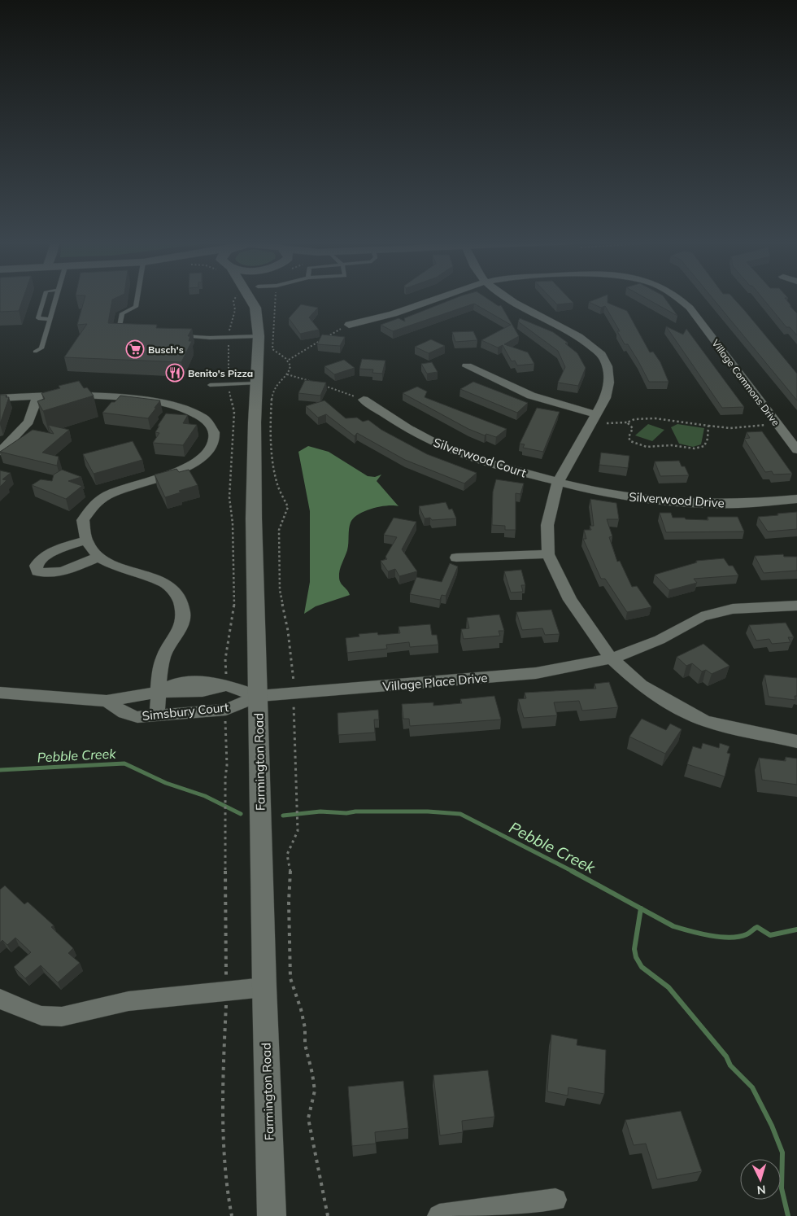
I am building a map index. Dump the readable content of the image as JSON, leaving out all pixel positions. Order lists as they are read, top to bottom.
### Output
{
  "streets": {
    "street": [
      "Village Commons Drive",
      "Silverwood Court",
      "Silverwood Drive",
      "Village Place Drive",
      "Simsbury Court",
      "Farmington Road"
    ]
  },
  "crossings": [
    ["Silverwood Court", "Silverwood Drive"],
    ["Village Place Drive", "Simsbury Court"],
    ["Village Place Drive", "Farmington Road"],
    ["Simsbury Court", "Farmington Road"]
  ],
  "water": ["Pebble Creek"],
  "places": {
    "supermarket": ["Busch's"],
    "restaurant": ["Benito's Pizza"]
  },
  "north": "bottom"
}
